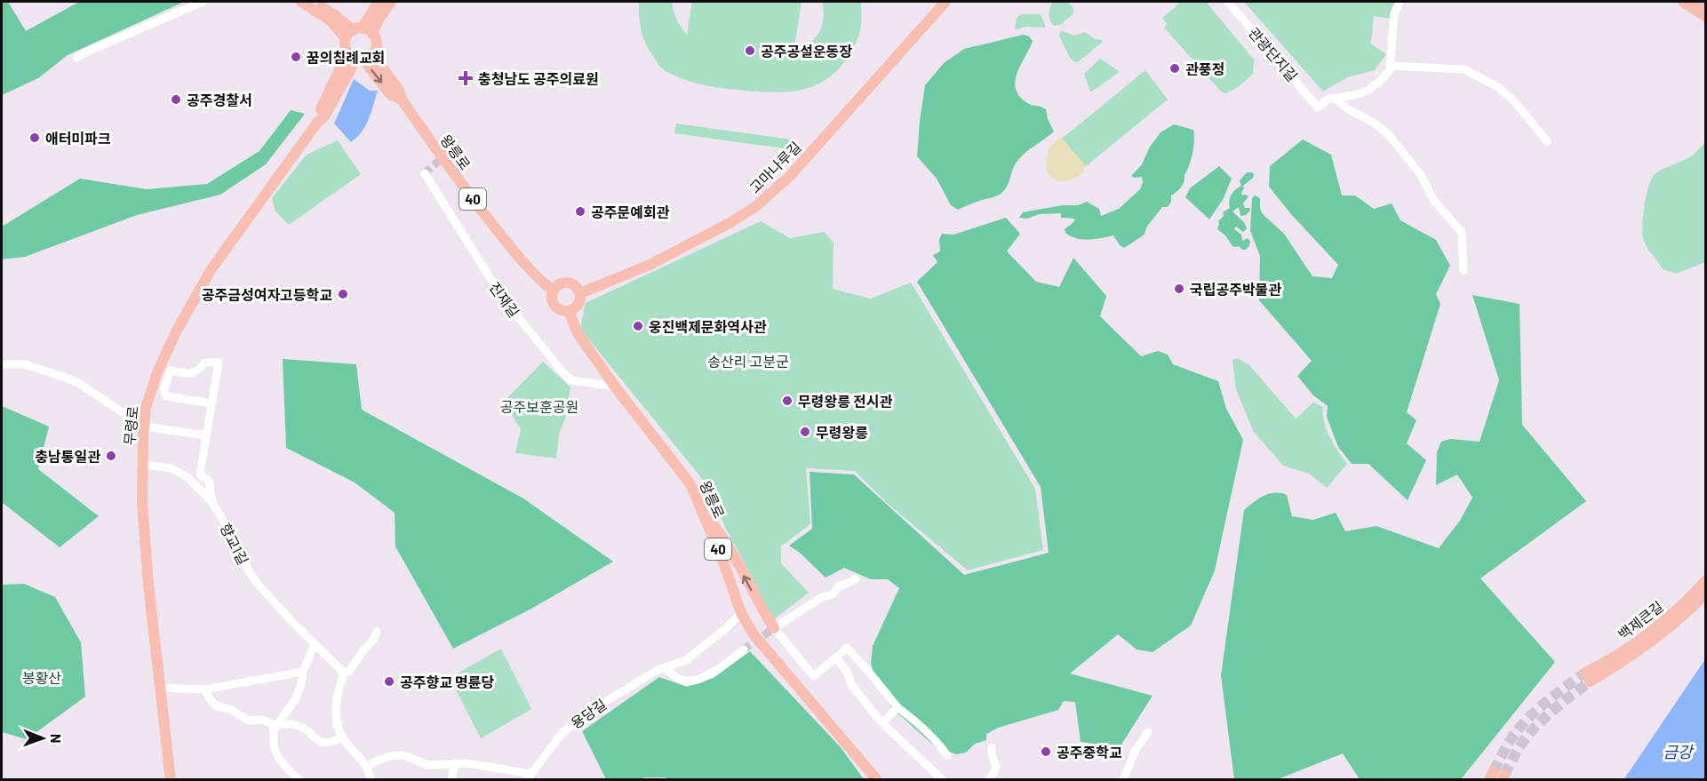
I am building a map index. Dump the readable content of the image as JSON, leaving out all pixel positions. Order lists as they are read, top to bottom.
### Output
{
  "streets": {
    "main road": [
      "왕릉로",
      "고마나루길",
      "40",
      "무령로",
      "백제큰길"
    ],
    "street": [
      "관광단지길",
      "진재길",
      "향교1길",
      "용당길"
    ]
  },
  "crossings": [
    ["왕릉로", "고마나루길"],
    ["왕릉로", "40"],
    ["왕릉로", "진재길"],
    ["왕릉로", "무령로"],
    ["왕릉로", "용당길"],
    ["40", "무령로"],
    ["무령로", "향교1길"]
  ],
  "water": ["금강"],
  "parks": ["송산리 고분군", "공주보훈공원", "봉황산"],
  "places": {
    "other": [
      "공주공설운동장",
      "꿈의침례교회",
      "관풍정",
      "공주경찰서",
      "애터미파크",
      "공주문예회관",
      "국립공주박물관",
      "공주금성여자고등학교",
      "웅진백제문화역사관",
      "무령왕릉 전시관",
      "무령왕릉",
      "충남통일관",
      "공주향교 명륜당",
      "공주중학교"
    ],
    "health": ["충청남도 공주의료원"]
  },
  "north": "right"
}
